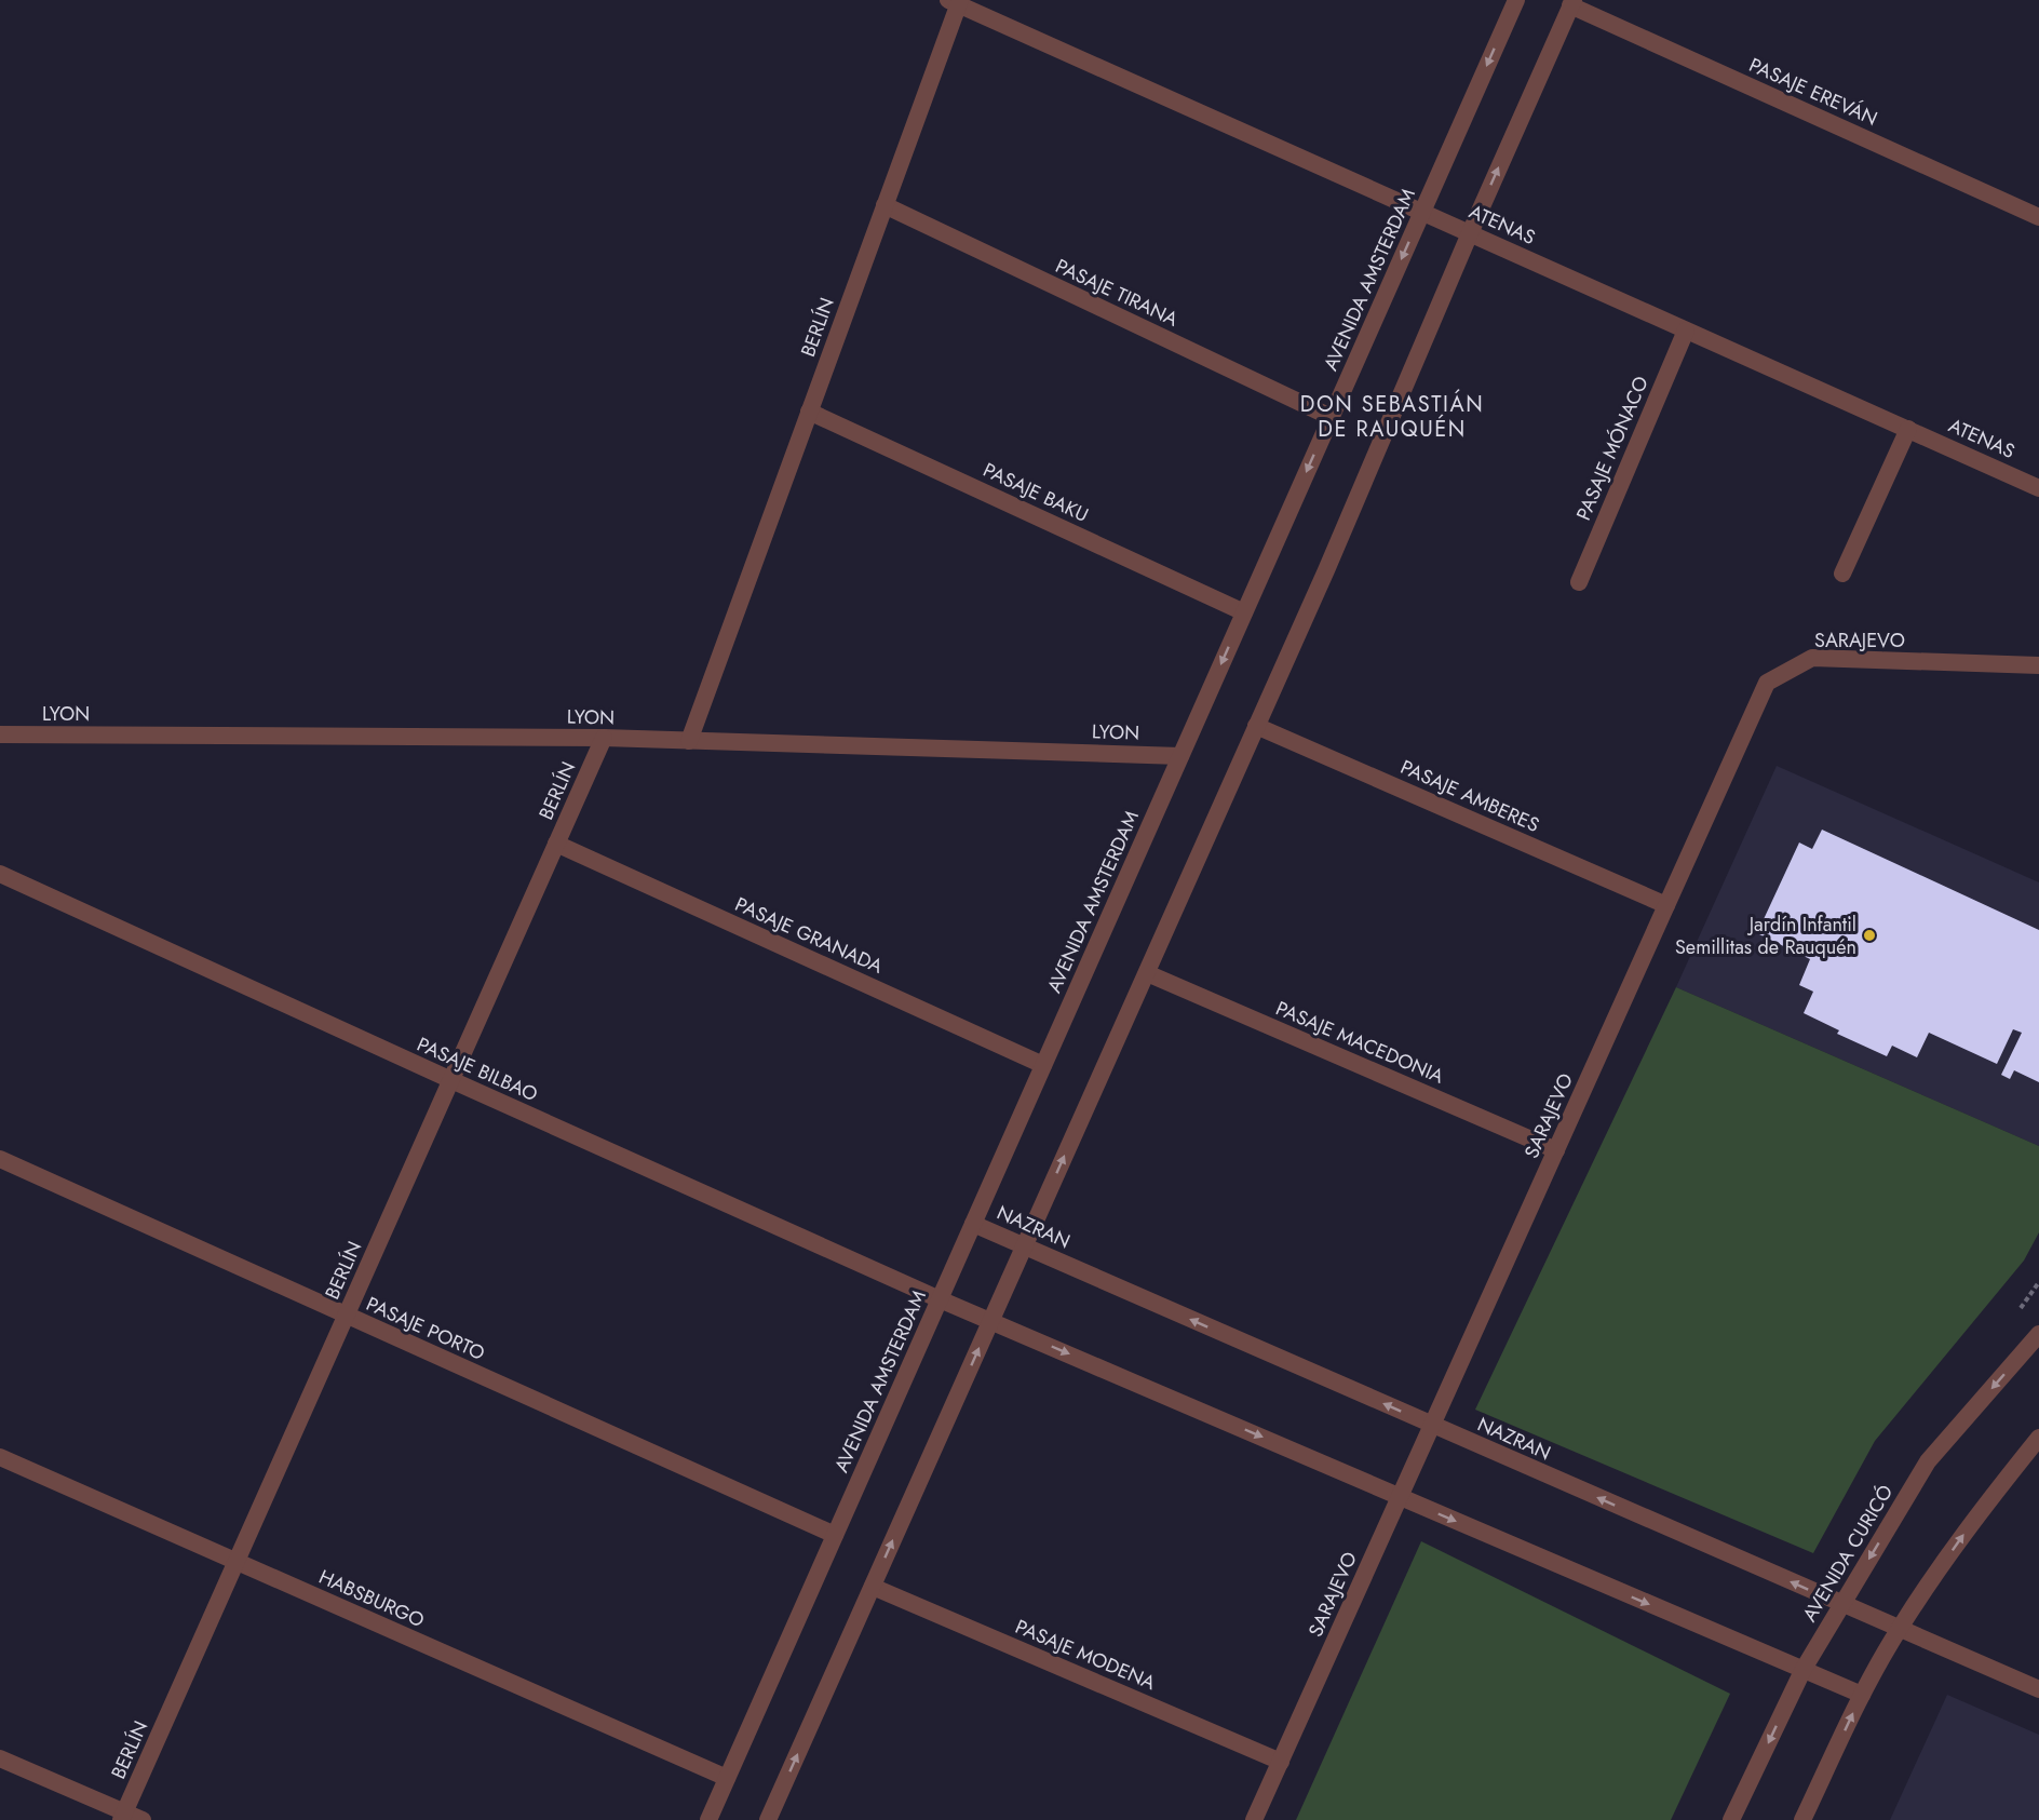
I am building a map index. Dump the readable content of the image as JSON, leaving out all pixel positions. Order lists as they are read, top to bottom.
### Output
{
  "streets": {
    "street": [
      "PASAJE EREVÁN",
      "ATENAS",
      "AVENIDA AMSTERDAM",
      "PASAJE TIRANA",
      "BERLÍN",
      "PASAJE MÓNACO",
      "PASAJE BAKU",
      "SARAJEVO",
      "LYON",
      "PASAJE AMBERES",
      "PASAJE GRANADA",
      "PASAJE MACEDONIA",
      "PASAJE BILBAO",
      "NAZRAN",
      "PASAJE PORTO",
      "AVENIDA CURICÓ",
      "HABSBURGO",
      "PASAJE MODENA"
    ]
  },
  "crossings": [
    ["ATENAS", "AVENIDA AMSTERDAM"],
    ["ATENAS", "BERLÍN"],
    ["ATENAS", "PASAJE MÓNACO"],
    ["AVENIDA AMSTERDAM", "PASAJE TIRANA"],
    ["AVENIDA AMSTERDAM", "PASAJE BAKU"],
    ["AVENIDA AMSTERDAM", "LYON"],
    ["AVENIDA AMSTERDAM", "PASAJE GRANADA"],
    ["AVENIDA AMSTERDAM", "PASAJE BILBAO"],
    ["AVENIDA AMSTERDAM", "NAZRAN"],
    ["AVENIDA AMSTERDAM", "PASAJE PORTO"],
    ["AVENIDA AMSTERDAM", "HABSBURGO"],
    ["PASAJE TIRANA", "BERLÍN"],
    ["BERLÍN", "PASAJE BAKU"],
    ["BERLÍN", "LYON"],
    ["BERLÍN", "PASAJE GRANADA"],
    ["BERLÍN", "PASAJE BILBAO"],
    ["BERLÍN", "PASAJE PORTO"],
    ["BERLÍN", "HABSBURGO"],
    ["SARAJEVO", "PASAJE AMBERES"],
    ["SARAJEVO", "PASAJE MACEDONIA"],
    ["SARAJEVO", "NAZRAN"],
    ["SARAJEVO", "PASAJE MODENA"],
    ["NAZRAN", "AVENIDA CURICÓ"]
  ],
  "districts": ["DON SEBASTIÁN DE RAUQUÉN"],
  "places": ["Jardín Infantil Semillitas de Rauquén"]
}
